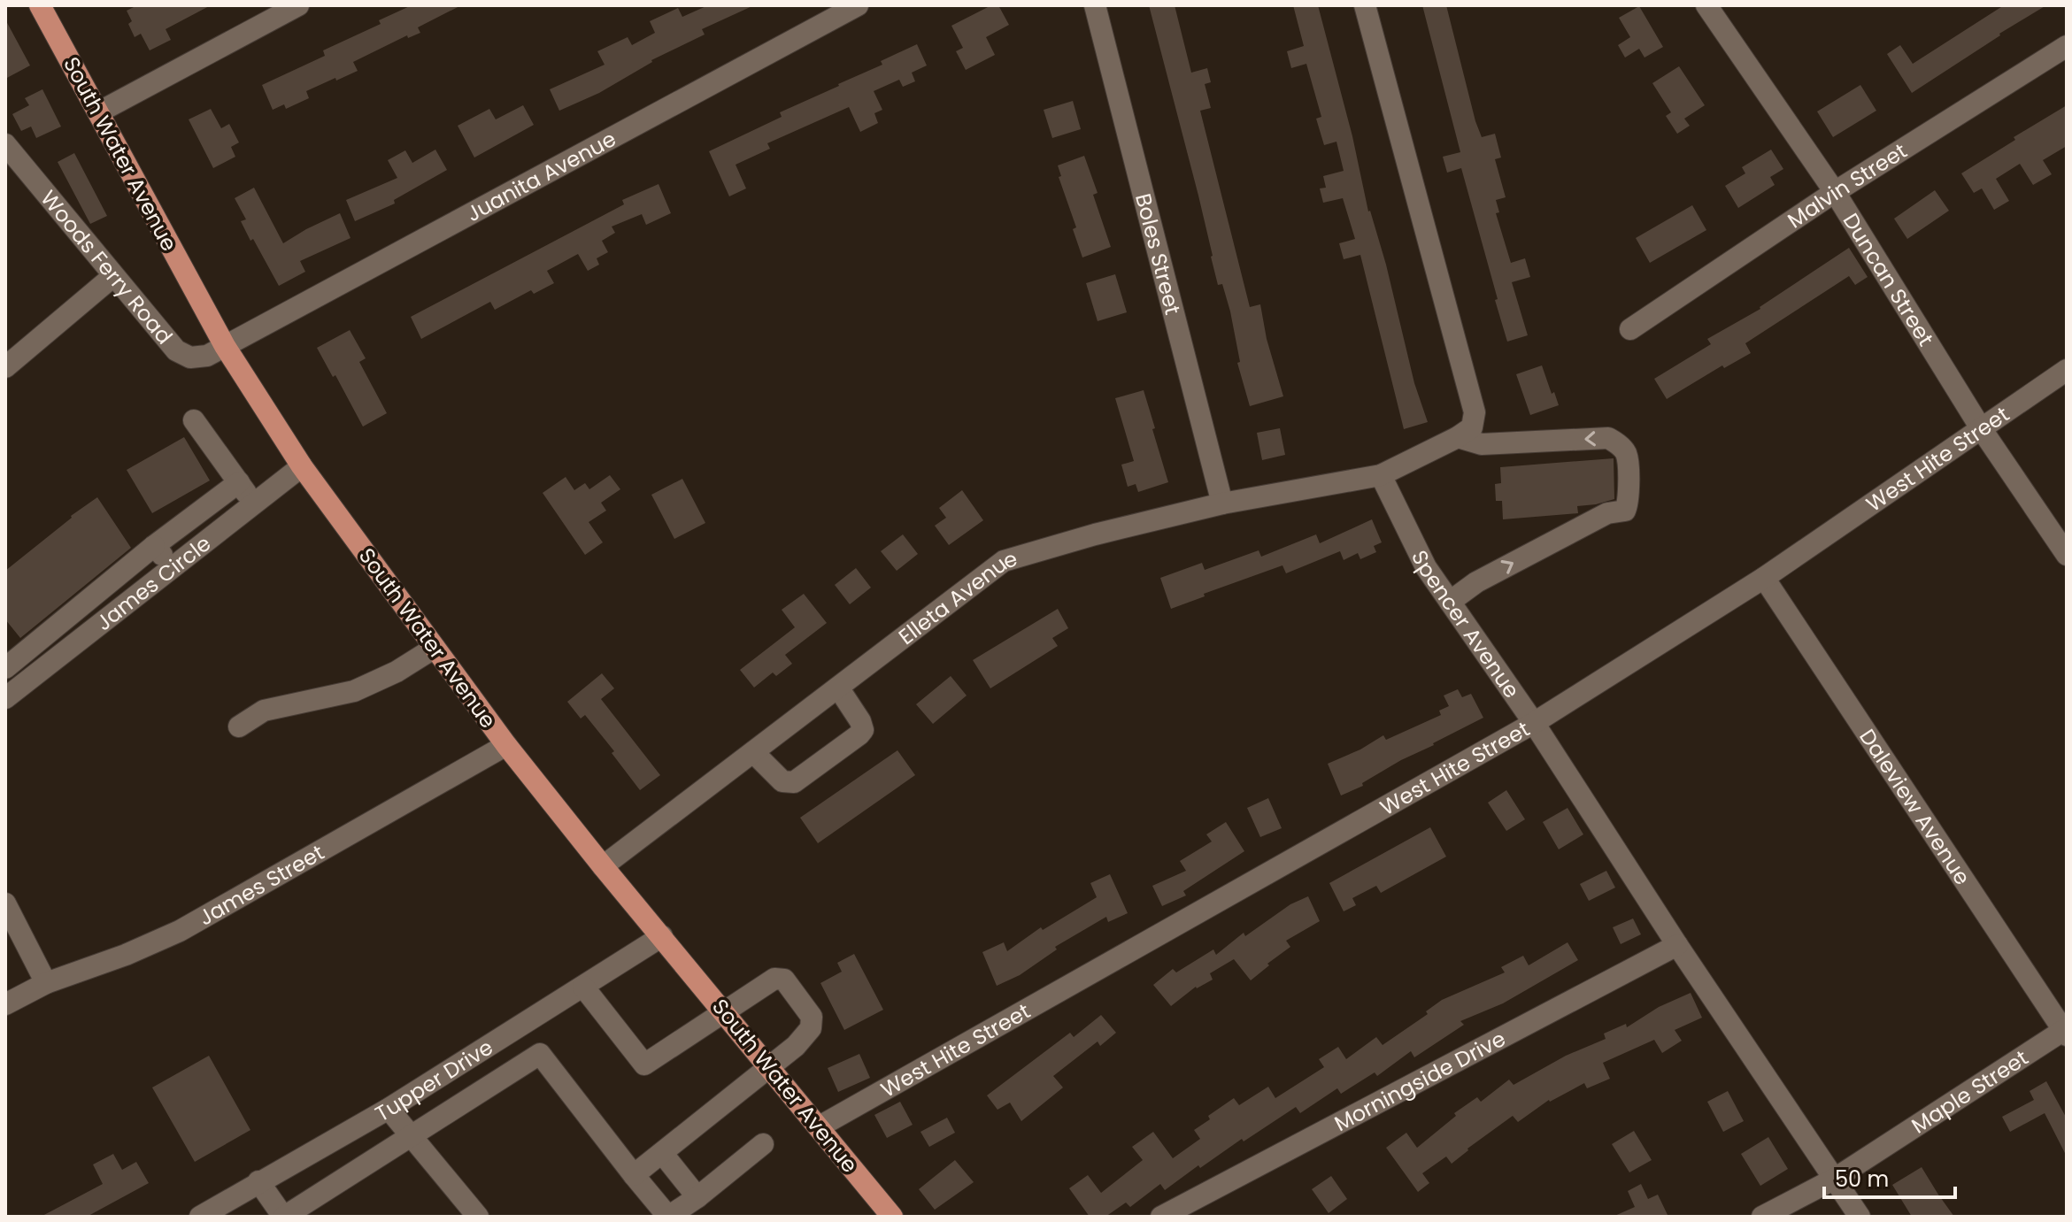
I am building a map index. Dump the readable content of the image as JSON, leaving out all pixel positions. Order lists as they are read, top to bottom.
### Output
{
  "streets": {
    "main road": ["South Water Avenue"],
    "street": [
      "Juanita Avenue",
      "Malvin Street",
      "Boles Street",
      "Woods Ferry Road",
      "Duncan Street",
      "West Hite Street",
      "James Circle",
      "Elleta Avenue",
      "Spencer Avenue",
      "Daleview Avenue",
      "James Street",
      "Tupper Drive",
      "Morningside Drive",
      "Maple Street"
    ]
  },
  "crossings": [
    ["South Water Avenue", "Juanita Avenue"],
    ["South Water Avenue", "Woods Ferry Road"],
    ["South Water Avenue", "West Hite Street"],
    ["South Water Avenue", "James Circle"],
    ["South Water Avenue", "Elleta Avenue"],
    ["South Water Avenue", "James Street"],
    ["South Water Avenue", "Tupper Drive"],
    ["Juanita Avenue", "Woods Ferry Road"],
    ["Malvin Street", "Duncan Street"],
    ["Boles Street", "Elleta Avenue"],
    ["Duncan Street", "West Hite Street"],
    ["West Hite Street", "Spencer Avenue"],
    ["West Hite Street", "Daleview Avenue"],
    ["Elleta Avenue", "Spencer Avenue"],
    ["Spencer Avenue", "Morningside Drive"],
    ["Spencer Avenue", "Maple Street"],
    ["Daleview Avenue", "Maple Street"]
  ],
  "scale_bar": "50 m"
}
